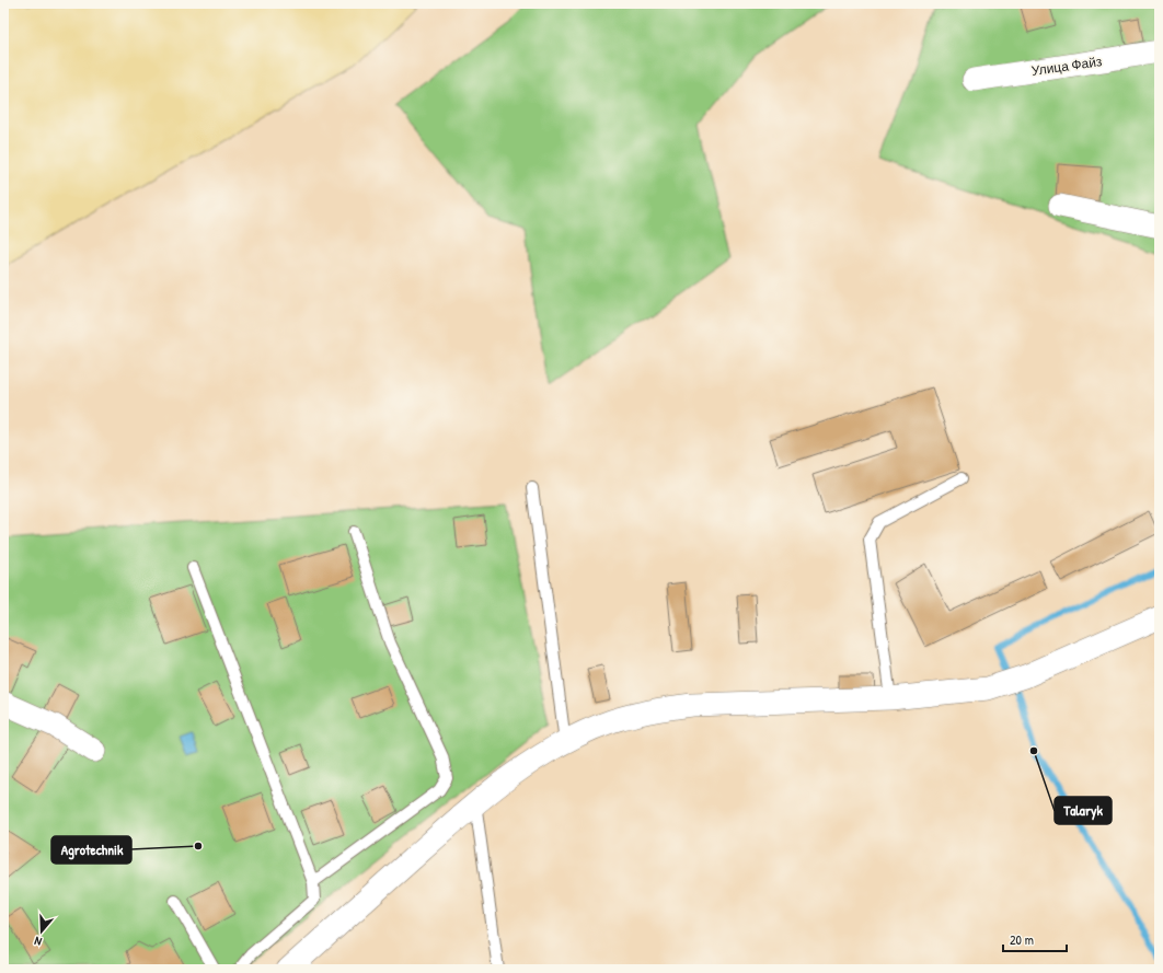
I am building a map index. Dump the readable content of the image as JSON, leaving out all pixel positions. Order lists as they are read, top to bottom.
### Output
{
  "streets": {
    "street": ["Улица Файз"]
  },
  "places": ["Talaryk", "Agrotechnik"],
  "scale_bar": "20 m",
  "north": "bottom"
}
